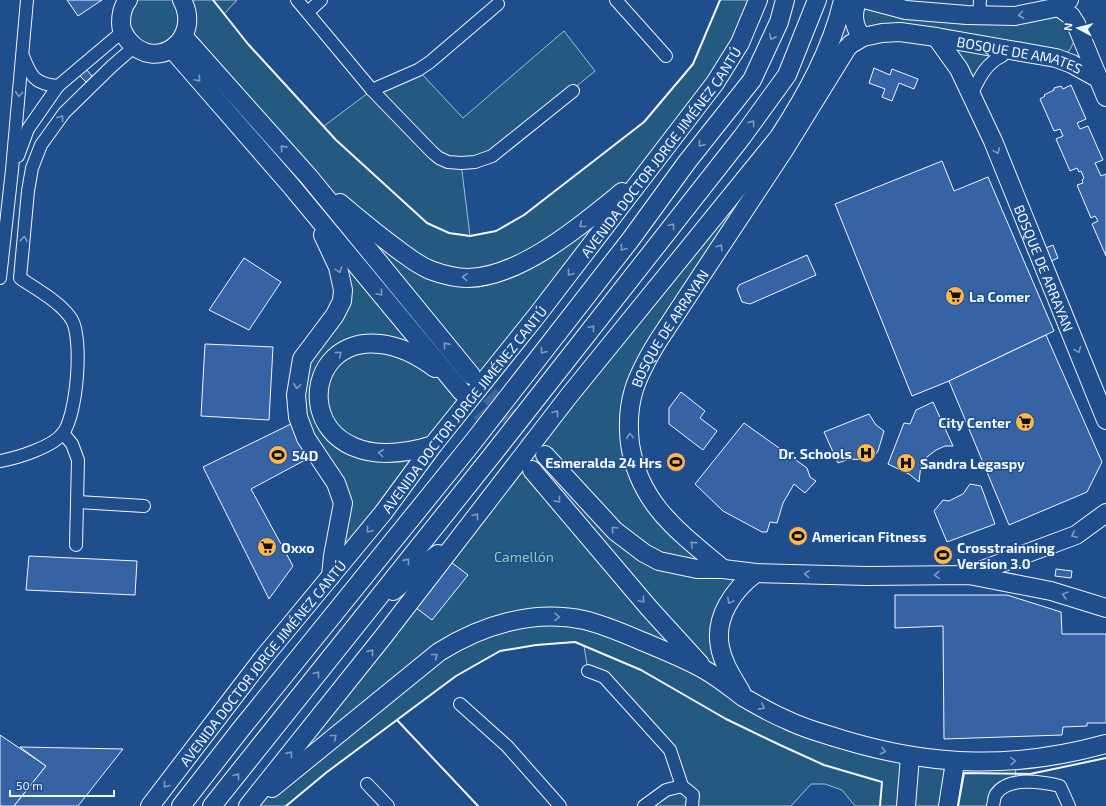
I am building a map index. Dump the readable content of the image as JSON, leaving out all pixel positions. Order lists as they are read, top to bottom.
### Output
{
  "streets": {
    "street": ["BOSQUE DE AMATES", "AVENIDA DOCTOR JORGE JIMÉNEZ CANTÚ", "BOSQUE DE ARRAYAN"]
  },
  "crossings": [
    ["BOSQUE DE AMATES", "BOSQUE DE ARRAYAN"]
  ],
  "parks": ["Camellón"],
  "places": {
    "supermarket": ["La Comer", "City Center", "Oxxo"],
    "hospital": ["Dr. Schools", "Sandra Legaspy"],
    "sports": [
      "54D",
      "Esmeralda 24 Hrs",
      "American Fitness",
      "Crosstrainning Version 3.0"
    ]
  },
  "scale_bar": "50 m",
  "north": "left"
}
